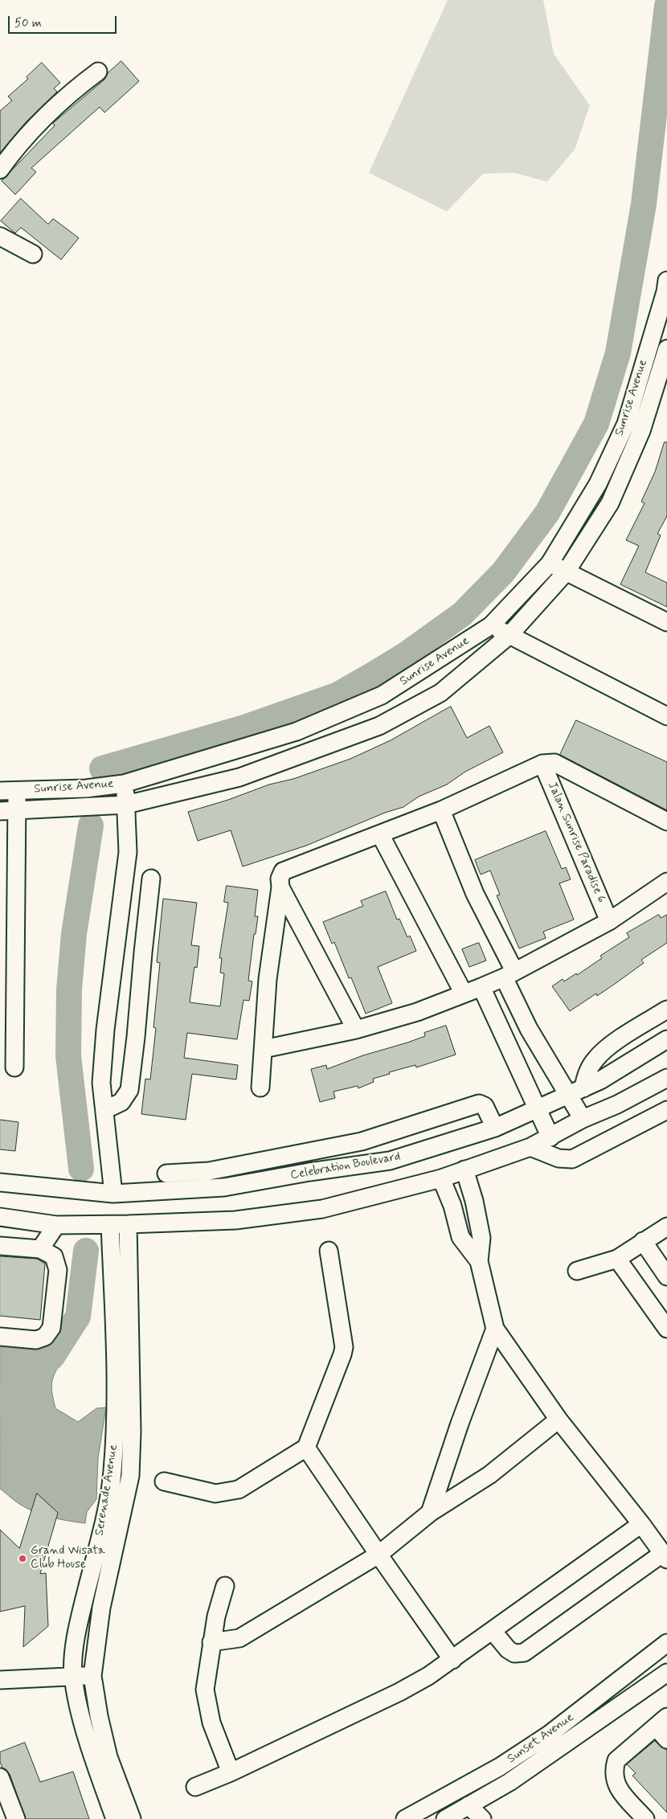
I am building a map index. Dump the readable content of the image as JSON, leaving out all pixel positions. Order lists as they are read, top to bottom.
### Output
{
  "streets": {
    "street": [
      "Sunrise Avenue",
      "Jalan Sunrise Paradise 6",
      "Celebration Boulevard",
      "Serenade Avenue",
      "Sunset Avenue"
    ]
  },
  "places": ["Grand Wisata Club House"],
  "scale_bar": "50 m"
}
